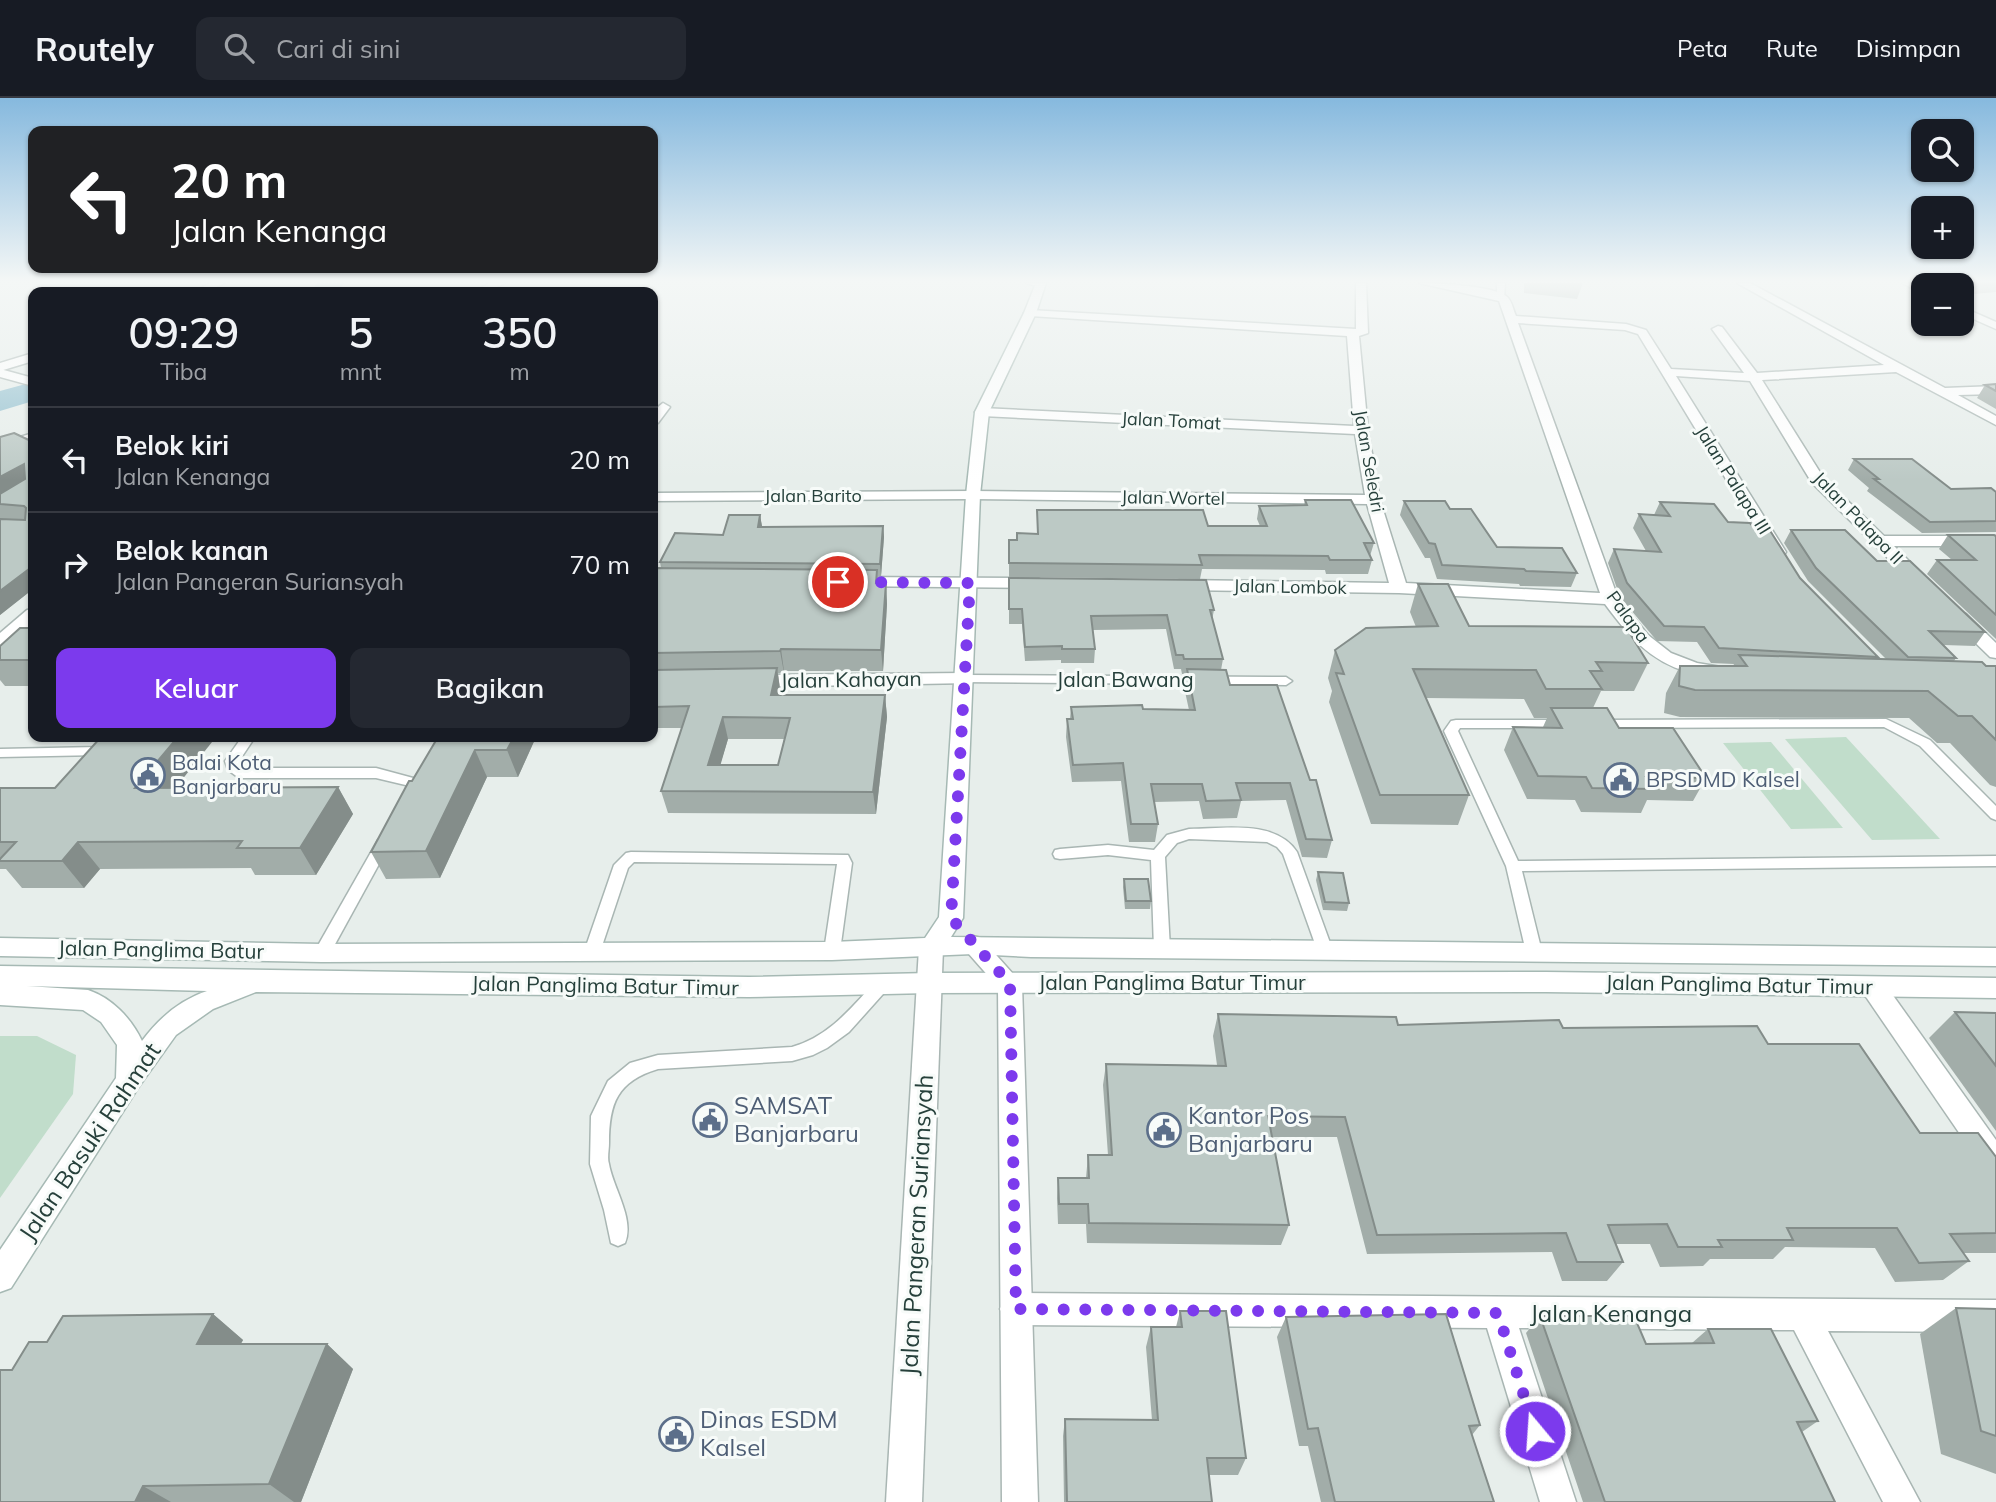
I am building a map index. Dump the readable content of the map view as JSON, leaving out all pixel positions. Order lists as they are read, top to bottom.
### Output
{
  "streets": {
    "street": [
      "Jalan Tomat",
      "Jalan Seledri",
      "Jalan Palapa III",
      "Jalan Barito",
      "Jalan Wortel",
      "Jalan Palapa II",
      "Jalan Lombok",
      "Palapa",
      "Jalan Kahayan",
      "Jalan Panglima Batur",
      "Jalan Panglima Batur Timur",
      "Jalan Basuki Rahmat",
      "Jalan Pangeran Suriansyah",
      "Jalan Kenanga"
    ],
    "lane": ["Jalan Bawang"]
  },
  "crossings": [
    ["Jalan Tomat", "Jalan Seledri"],
    ["Jalan Seledri", "Jalan Wortel"],
    ["Jalan Seledri", "Jalan Lombok"],
    ["Jalan Barito", "Jalan Wortel"],
    ["Jalan Lombok", "Palapa"],
    ["Jalan Kahayan", "Jalan Bawang"],
    ["Jalan Panglima Batur", "Jalan Panglima Batur Timur"],
    ["Jalan Panglima Batur", "Jalan Basuki Rahmat"],
    ["Jalan Panglima Batur Timur", "Jalan Basuki Rahmat"],
    ["Jalan Panglima Batur Timur", "Jalan Pangeran Suriansyah"]
  ],
  "places": {
    "public building": [
      "Balai Kota Banjarbaru",
      "BPSDMD Kalsel",
      "SAMSAT Banjarbaru",
      "Kantor Pos Banjarbaru",
      "Dinas ESDM Kalsel"
    ]
  },
  "page": {
    "header": "Routely",
    "search": "Cari di sini",
    "nav": ["Peta", "Rute", "Disimpan"],
    "map_buttons": ["+", "−"],
    "turn": ["20 m", "Jalan Kenanga"],
    "eta": [
      "09:29",
      "Tiba",
      "5",
      "mnt",
      "350",
      "m"
    ],
    "list": [
      {
        "name": "Belok kiri",
        "note": "Jalan Kenanga",
        "value": "20 m"
      },
      {
        "name": "Belok kanan",
        "note": "Jalan Pangeran Suriansyah",
        "value": "70 m"
      }
    ],
    "buttons": ["Keluar", "Bagikan"]
  }
}
